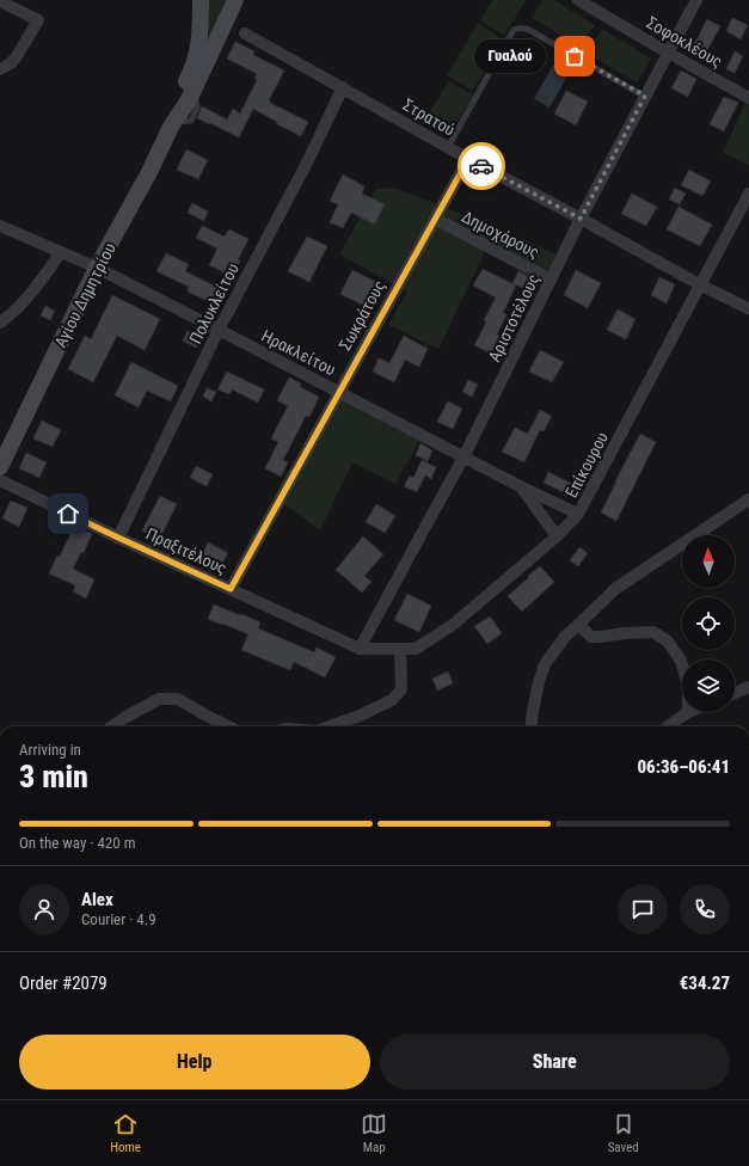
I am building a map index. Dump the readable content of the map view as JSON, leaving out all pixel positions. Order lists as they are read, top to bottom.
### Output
{
  "streets": {
    "street": [
      "Σοφοκλέους",
      "Στρατού",
      "Δημοχάρους",
      "Αγίου Δημητρίου",
      "Πολυκλείτου",
      "Σωκράτους",
      "Αριστοτέλους",
      "Ηρακλείτου",
      "Επίκουρου",
      "Πραξιτέλους"
    ]
  },
  "crossings": [
    ["Σοφοκλέους", "Αριστοτέλους"],
    ["Στρατού", "Πολυκλείτου"],
    ["Στρατού", "Σωκράτους"],
    ["Στρατού", "Αριστοτέλους"],
    ["Στρατού", "Επίκουρου"],
    ["Δημοχάρους", "Σωκράτους"],
    ["Δημοχάρους", "Αριστοτέλους"],
    ["Αγίου Δημητρίου", "Ηρακλείτου"],
    ["Πολυκλείτου", "Ηρακλείτου"],
    ["Πολυκλείτου", "Πραξιτέλους"],
    ["Σωκράτους", "Ηρακλείτου"],
    ["Σωκράτους", "Πραξιτέλους"],
    ["Αριστοτέλους", "Ηρακλείτου"],
    ["Αριστοτέλους", "Επίκουρου"],
    ["Αριστοτέλους", "Πραξιτέλους"],
    ["Ηρακλείτου", "Επίκουρου"],
    ["Επίκουρου", "Πραξιτέλους"]
  ],
  "places": ["Γυαλού"],
  "north": "top",
  "page": {
    "bubble": "Γυαλού",
    "heading": ["3 min", "Arriving in", "06:36–06:41"],
    "panel": [
      "Alex",
      "Courier · 4.9",
      "Order #2079",
      "€34.27"
    ],
    "bar": "On the way · 420 m",
    "buttons": ["Help", "Share"],
    "tabs": ["Home", "Map", "Saved"]
  }
}
